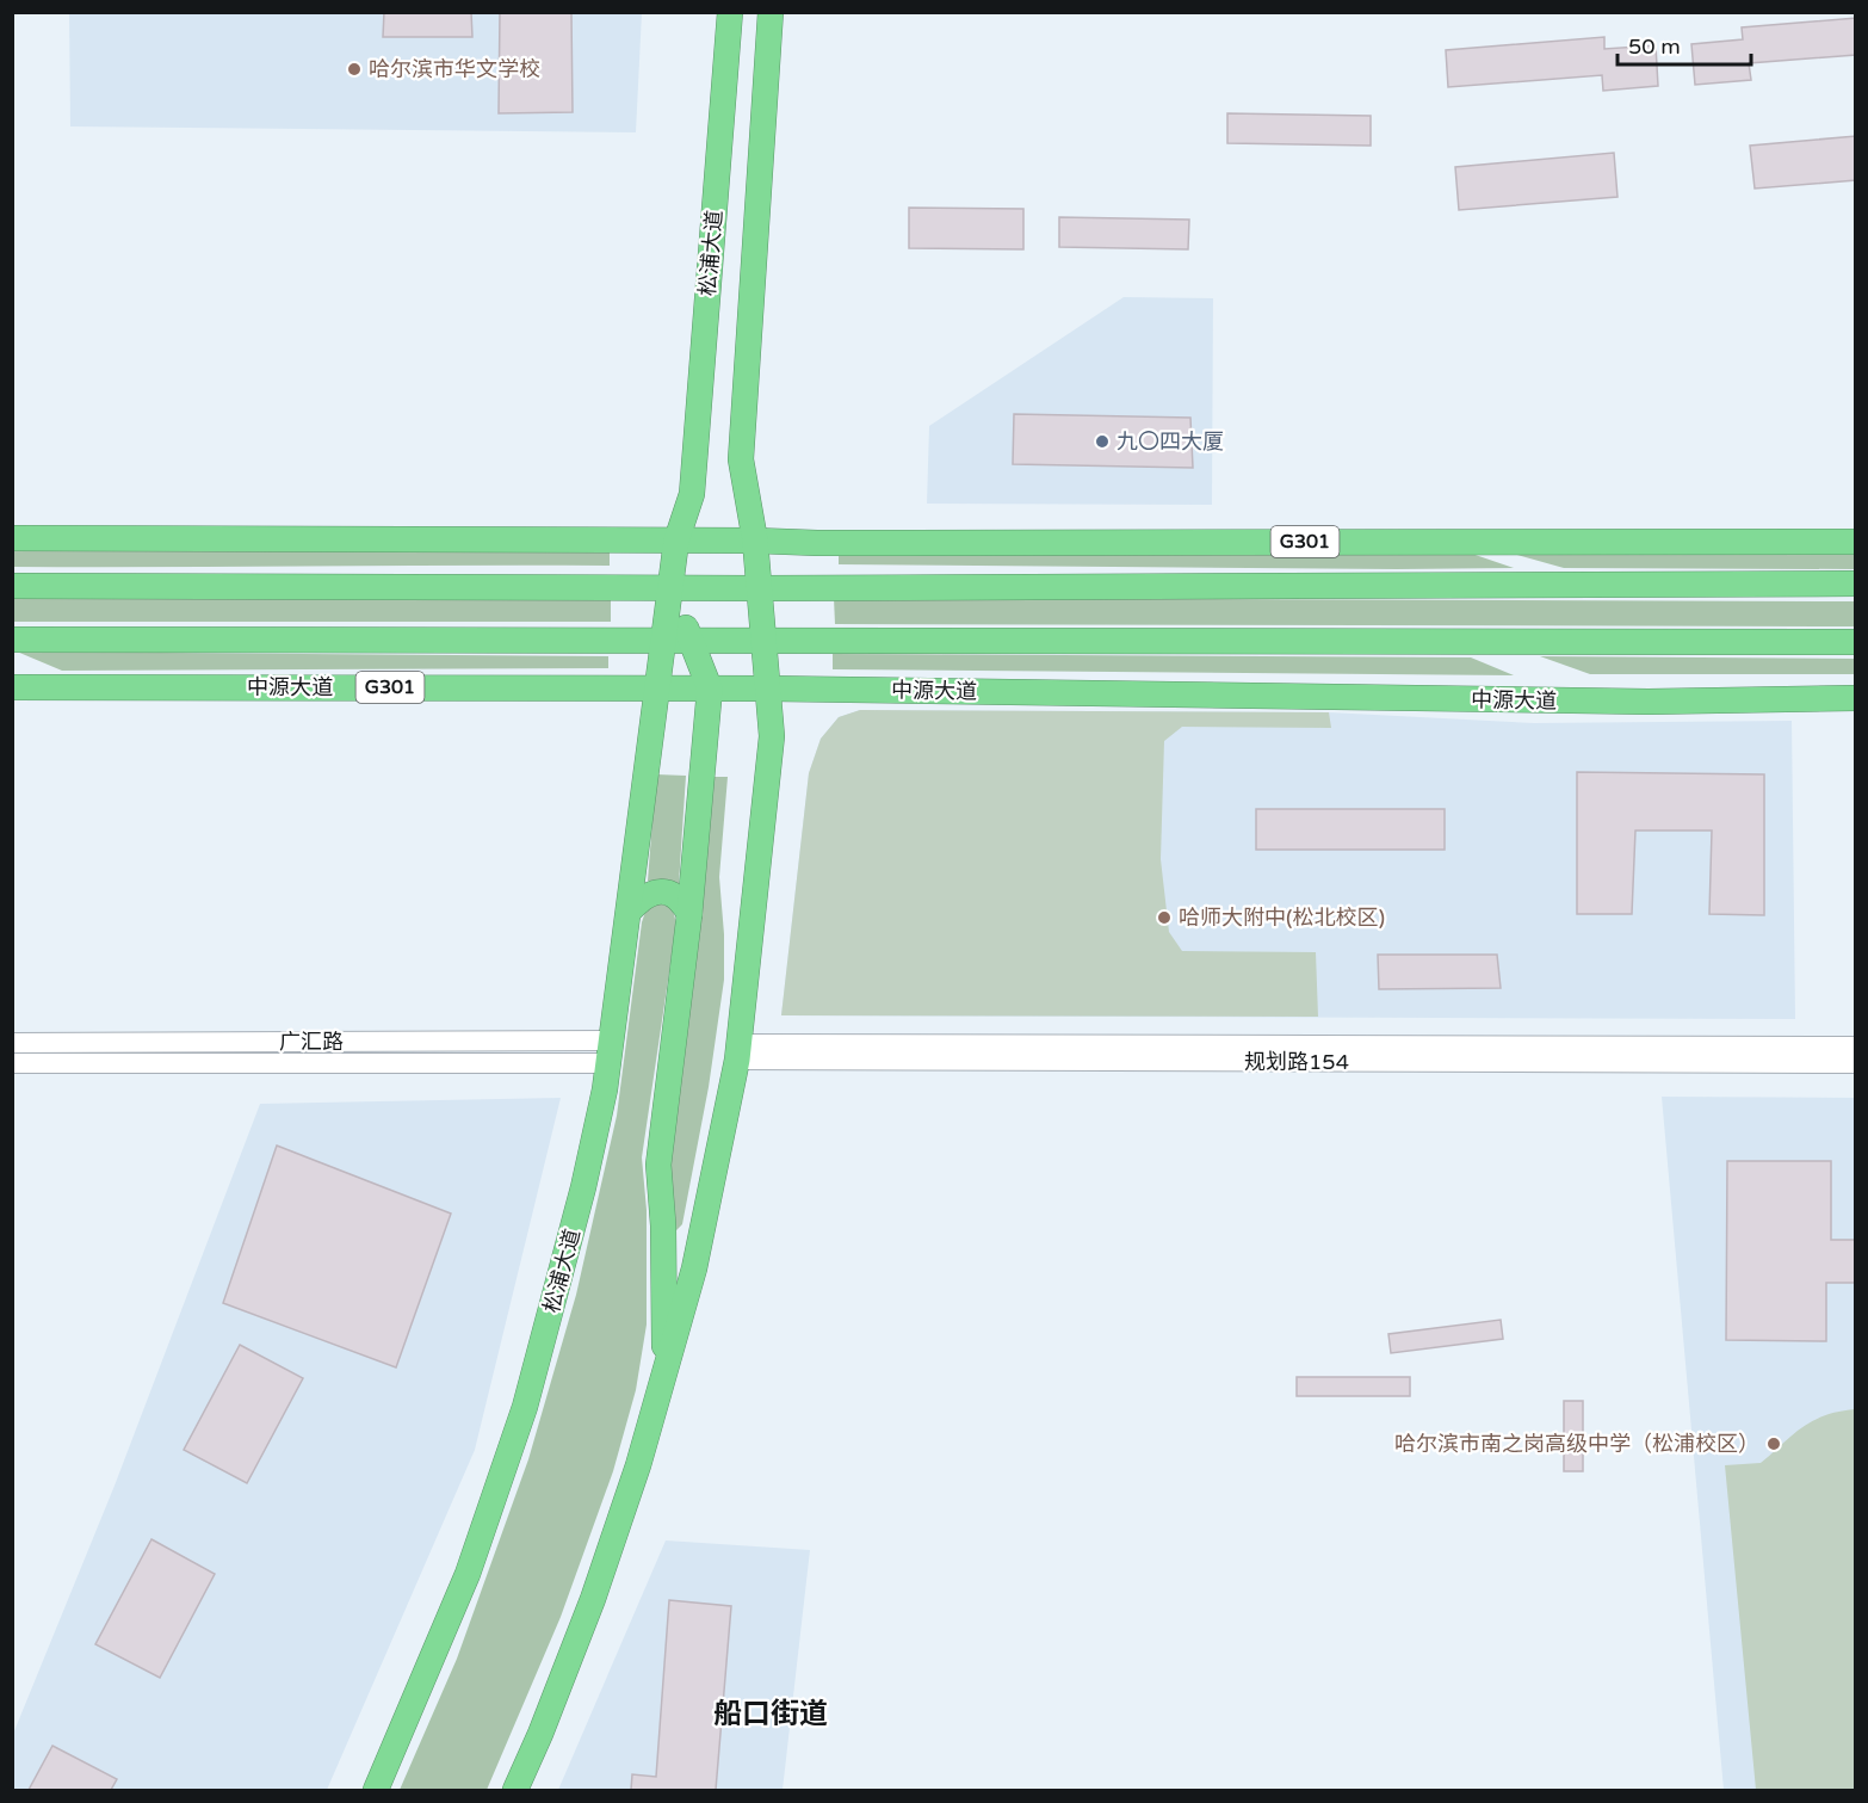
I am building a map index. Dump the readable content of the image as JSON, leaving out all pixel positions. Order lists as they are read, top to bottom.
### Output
{
  "streets": {
    "highway": ["松浦大道", "G301", "中源大道"],
    "street": ["广汇路", "规划路154"]
  },
  "crossings": [
    ["松浦大道", "G301"],
    ["松浦大道", "中源大道"],
    ["松浦大道", "广汇路"],
    ["松浦大道", "规划路154"]
  ],
  "districts": ["船口街道"],
  "places": [
    "哈尔滨市华文学校",
    "九〇四大厦",
    "哈师大附中(松北校区)",
    "哈尔滨市南之岗高级中学（松浦校区）"
  ],
  "scale_bar": "50 m"
}
